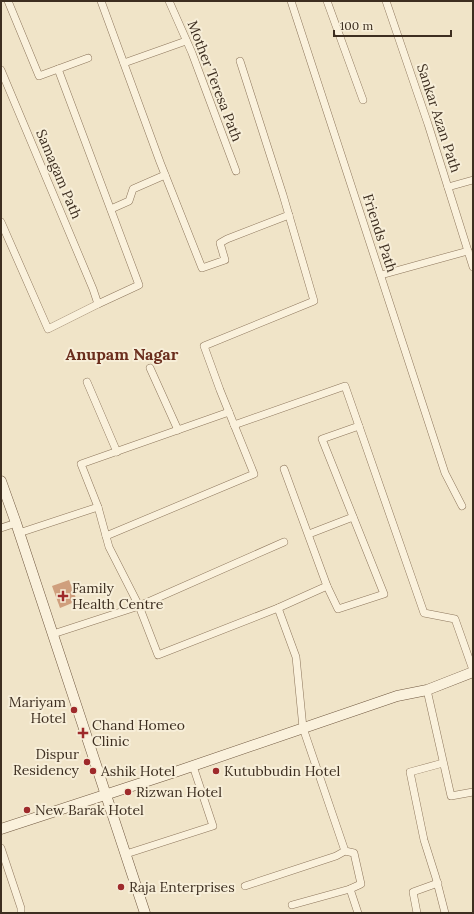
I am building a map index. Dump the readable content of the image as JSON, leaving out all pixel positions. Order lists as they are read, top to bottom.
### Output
{
  "streets": {
    "street": [
      "Mother Teresa Path",
      "Sankar Azan Path",
      "Samagam Path",
      "Friends Path"
    ]
  },
  "districts": ["Anupam Nagar"],
  "places": {
    "health": ["Family Health Centre", "Chand Homeo Clinic"],
    "other": [
      "Mariyam Hotel",
      "Dispur Residency",
      "Ashik Hotel",
      "Kutubbudin Hotel",
      "Rizwan Hotel",
      "New Barak Hotel",
      "Raja Enterprises"
    ]
  },
  "scale_bar": "100 m"
}
